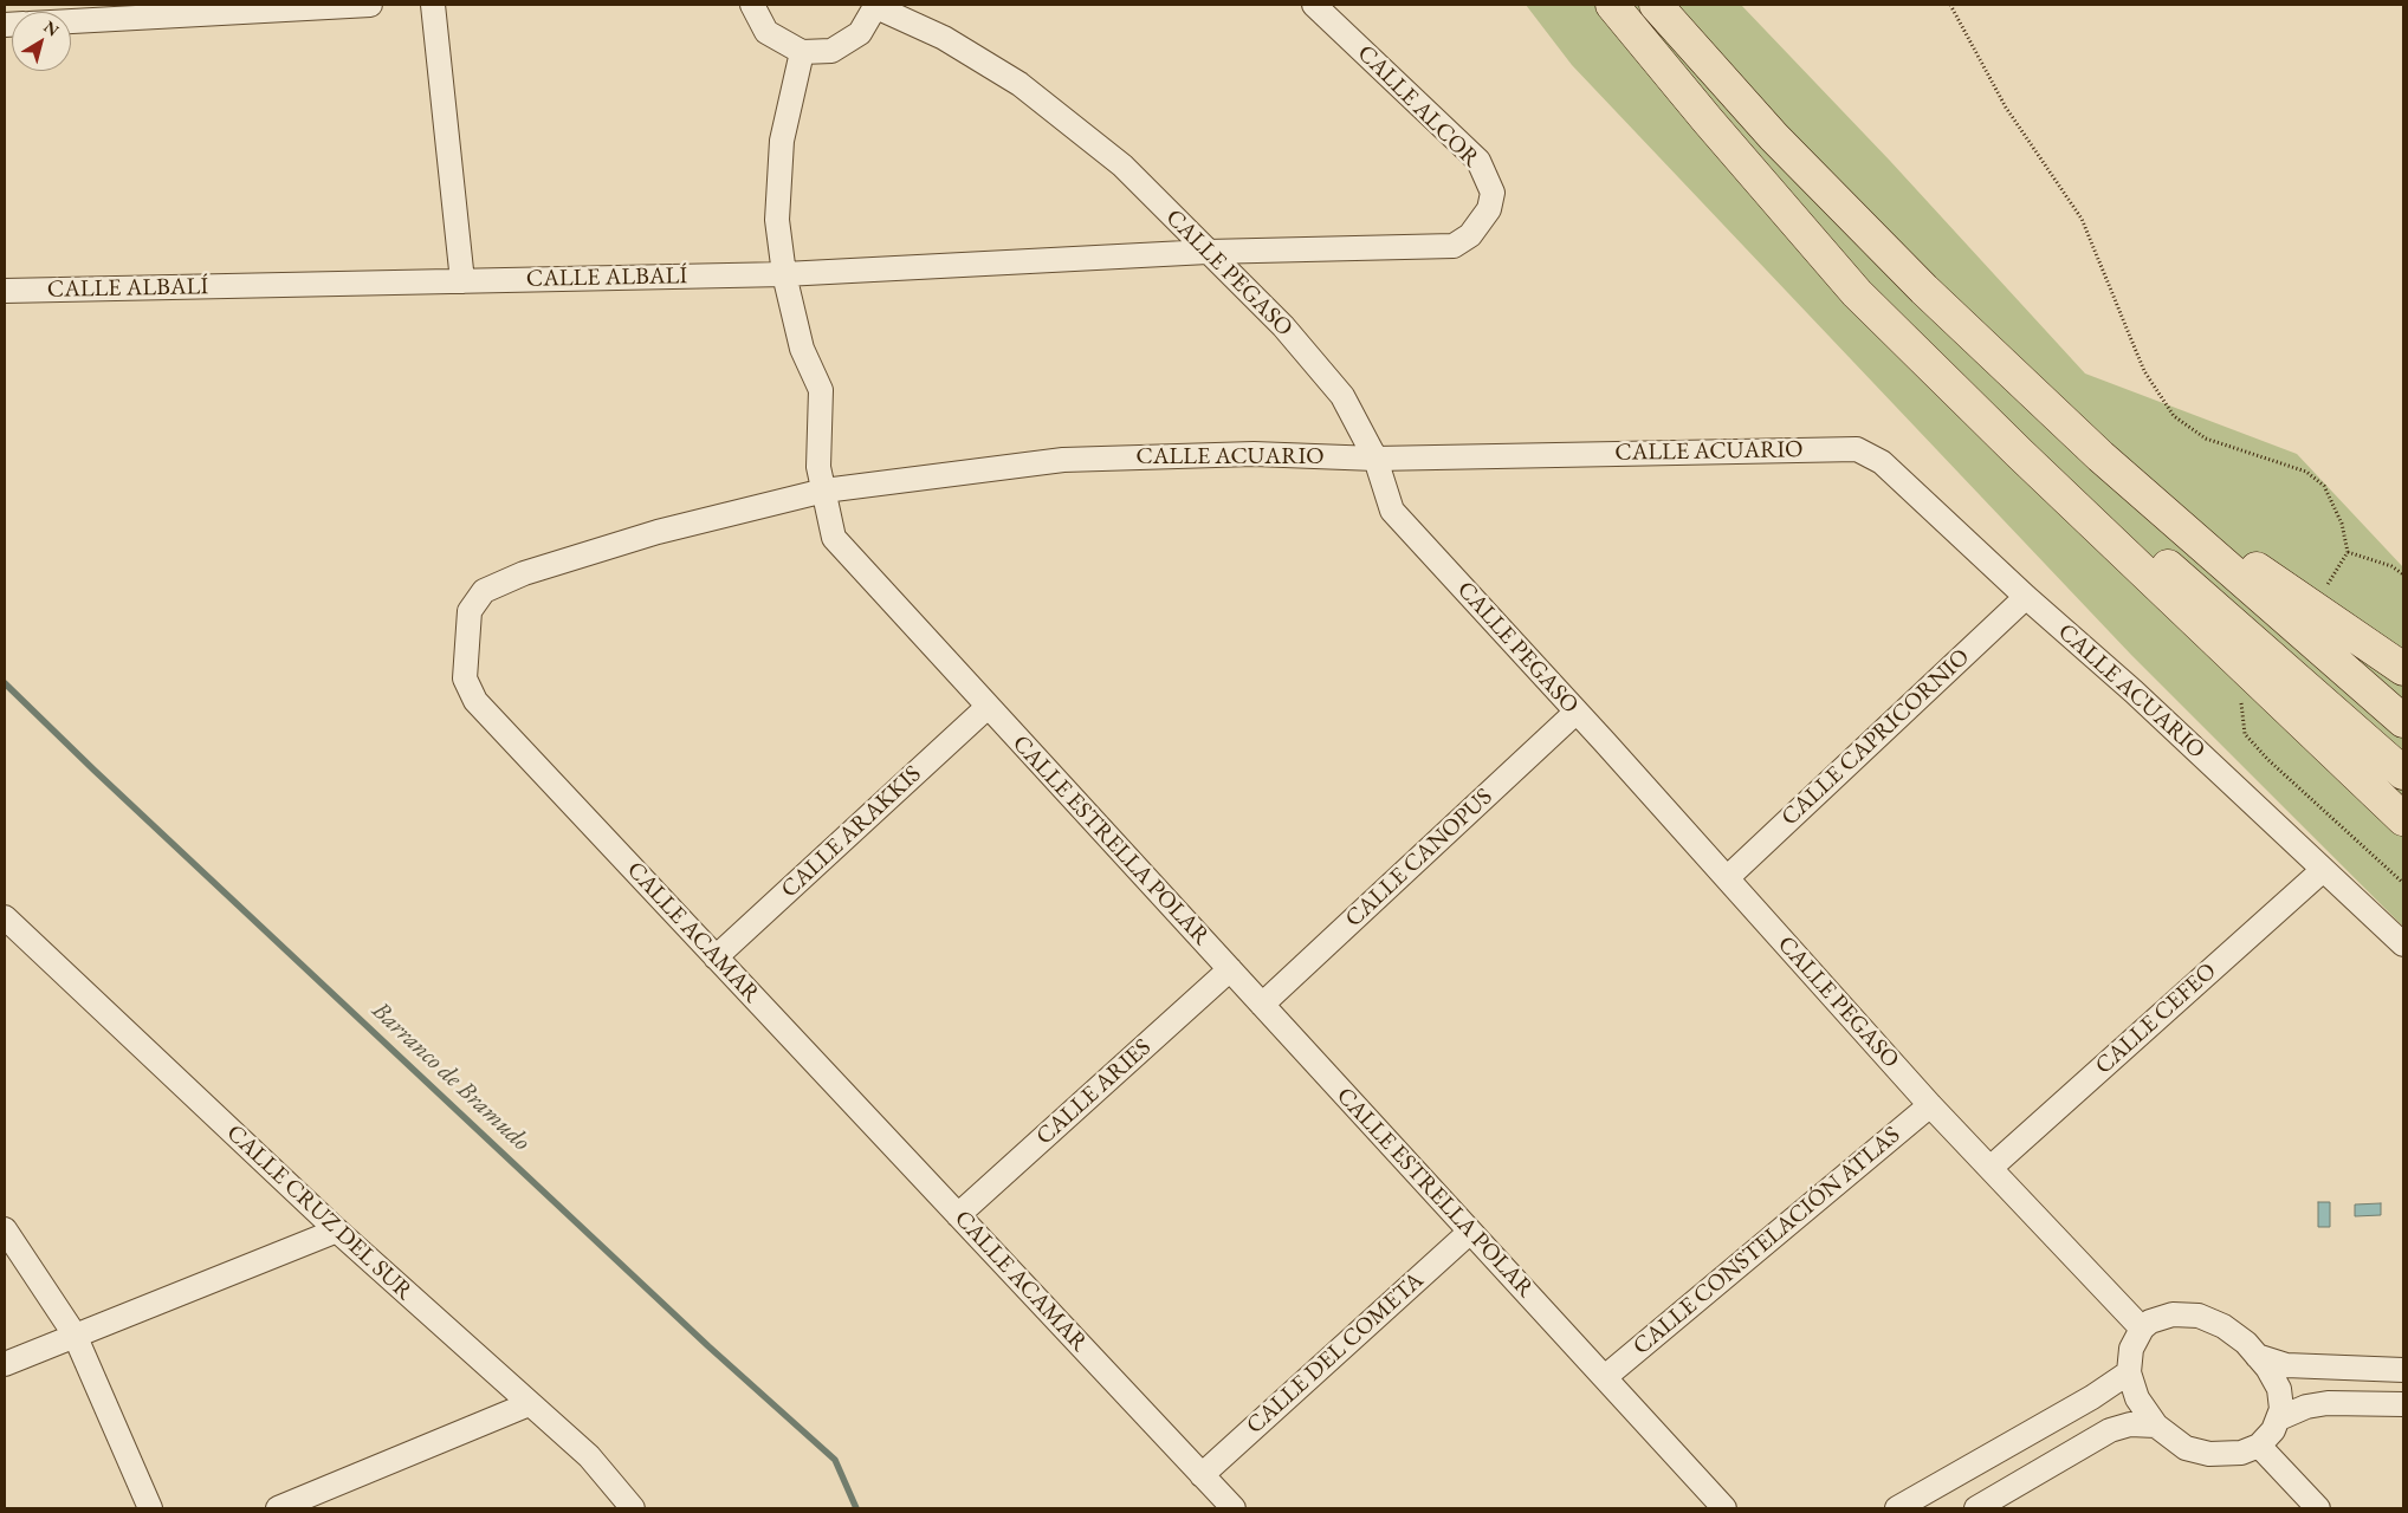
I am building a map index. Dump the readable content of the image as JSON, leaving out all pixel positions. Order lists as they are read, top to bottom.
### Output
{
  "streets": {
    "street": [
      "CALLE ALCOR",
      "CALLE PEGASO",
      "CALLE ALBALÍ",
      "CALLE ACUARIO",
      "CALLE CAPRICORNIO",
      "CALLE ARAKKIS",
      "CALLE ESTRELLA POLAR",
      "CALLE CANOPUS",
      "CALLE ACAMAR",
      "CALLE CEFEO",
      "CALLE ARIES",
      "CALLE CRUZ DEL SUR",
      "CALLE CONSTELACIÓN ATLAS",
      "CALLE DEL COMETA"
    ]
  },
  "crossings": [
    ["CALLE ALCOR", "CALLE PEGASO"],
    ["CALLE ALCOR", "CALLE ALBALÍ"],
    ["CALLE PEGASO", "CALLE ALBALÍ"],
    ["CALLE PEGASO", "CALLE ACUARIO"],
    ["CALLE PEGASO", "CALLE CAPRICORNIO"],
    ["CALLE PEGASO", "CALLE CANOPUS"],
    ["CALLE PEGASO", "CALLE CEFEO"],
    ["CALLE PEGASO", "CALLE CONSTELACIÓN ATLAS"],
    ["CALLE ALBALÍ", "CALLE ESTRELLA POLAR"],
    ["CALLE ACUARIO", "CALLE CAPRICORNIO"],
    ["CALLE ACUARIO", "CALLE ESTRELLA POLAR"],
    ["CALLE ACUARIO", "CALLE ACAMAR"],
    ["CALLE ACUARIO", "CALLE CEFEO"],
    ["CALLE ARAKKIS", "CALLE ESTRELLA POLAR"],
    ["CALLE ARAKKIS", "CALLE ACAMAR"],
    ["CALLE ESTRELLA POLAR", "CALLE CANOPUS"],
    ["CALLE ESTRELLA POLAR", "CALLE ACAMAR"],
    ["CALLE ESTRELLA POLAR", "CALLE ARIES"],
    ["CALLE ESTRELLA POLAR", "CALLE CONSTELACIÓN ATLAS"],
    ["CALLE ESTRELLA POLAR", "CALLE DEL COMETA"],
    ["CALLE ACAMAR", "CALLE ARIES"],
    ["CALLE ACAMAR", "CALLE DEL COMETA"]
  ],
  "water": ["Barranco de Bramudo"],
  "north": "top right"
}
